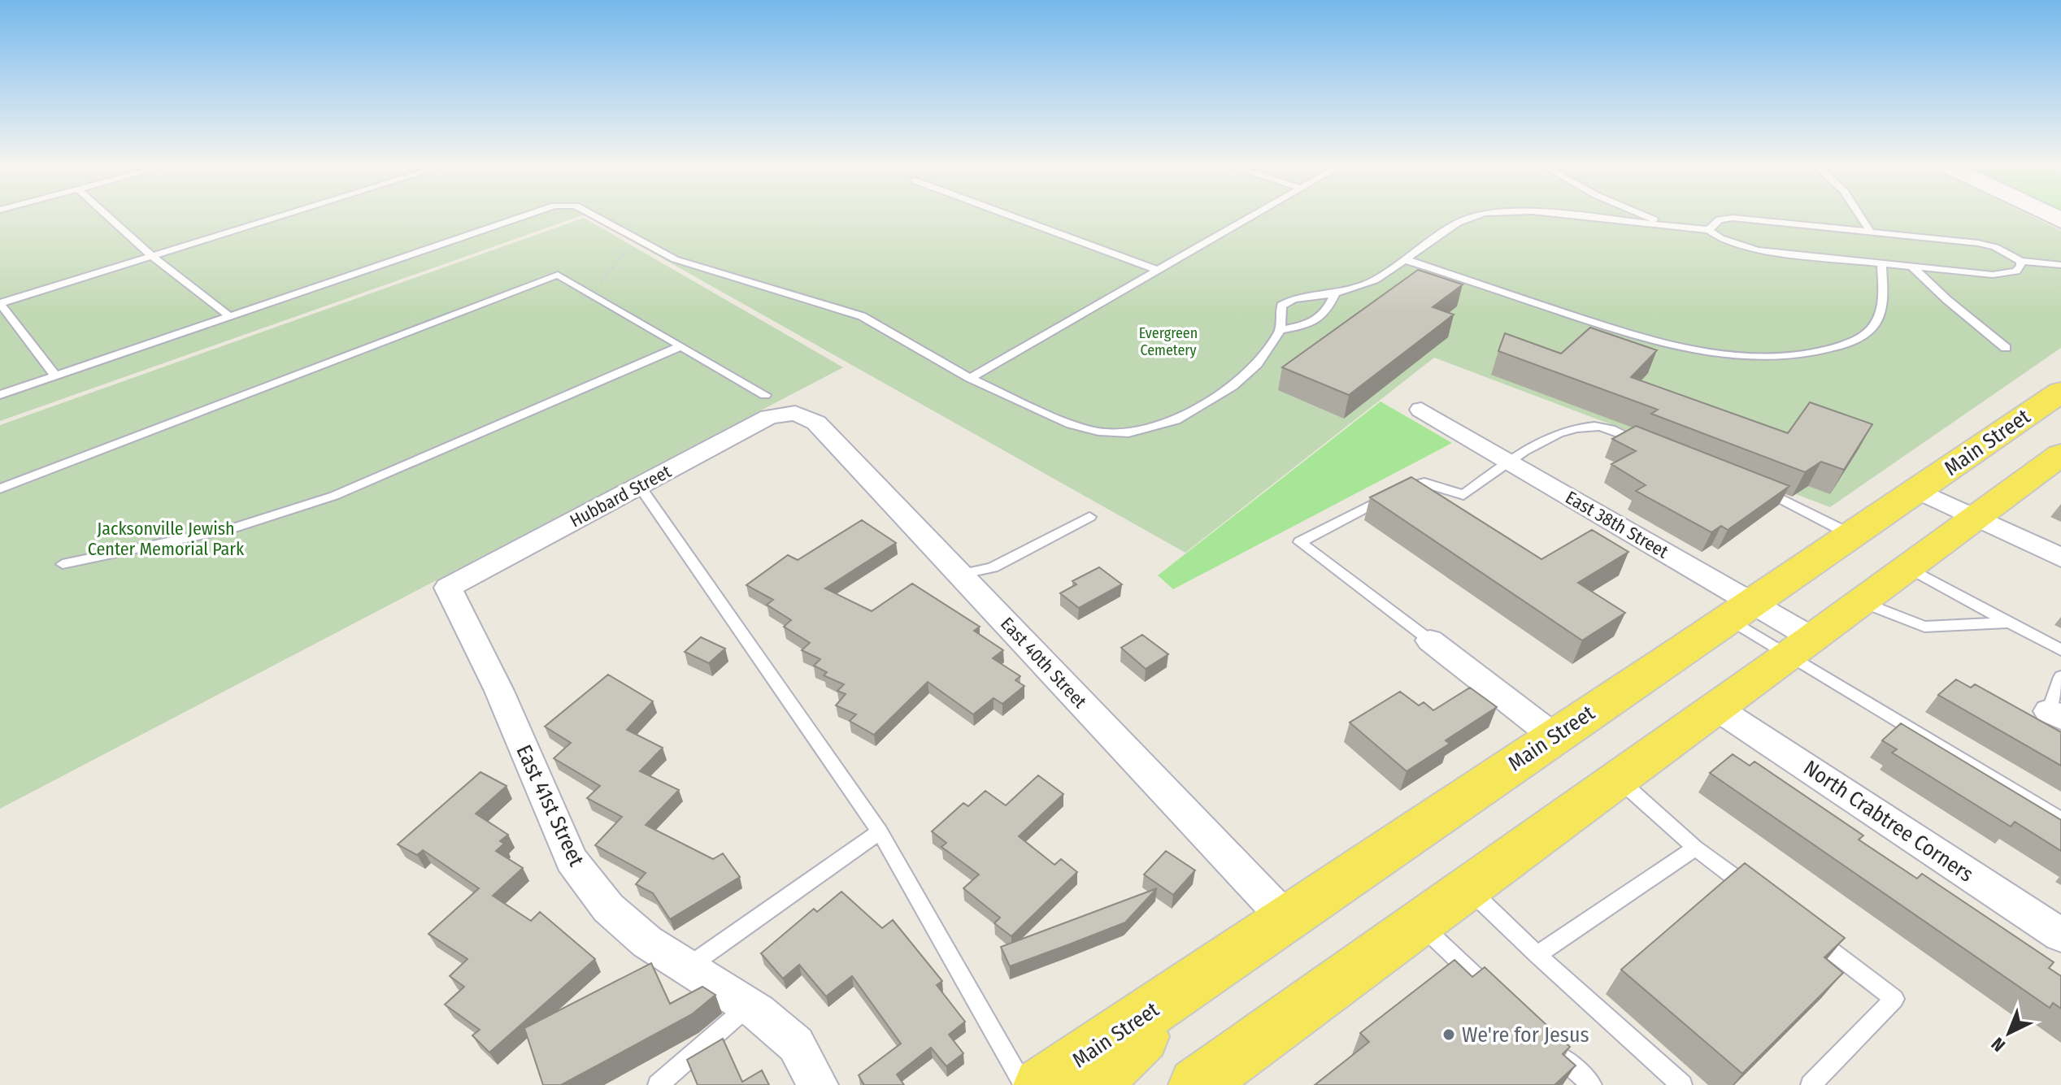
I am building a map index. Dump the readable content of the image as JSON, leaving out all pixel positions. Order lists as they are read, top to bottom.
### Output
{
  "streets": {
    "main road": ["Main Street"],
    "street": [
      "Hubbard Street",
      "East 38th Street",
      "East 40th Street",
      "East 41st Street",
      "North Crabtree Corners"
    ]
  },
  "crossings": [
    ["Main Street", "East 38th Street"],
    ["Main Street", "East 40th Street"],
    ["Hubbard Street", "East 40th Street"],
    ["Hubbard Street", "East 41st Street"]
  ],
  "parks": ["Evergreen Cemetery", "Jacksonville Jewish Center Memorial Park"],
  "places": ["We're for Jesus"],
  "north": "bottom left"
}
